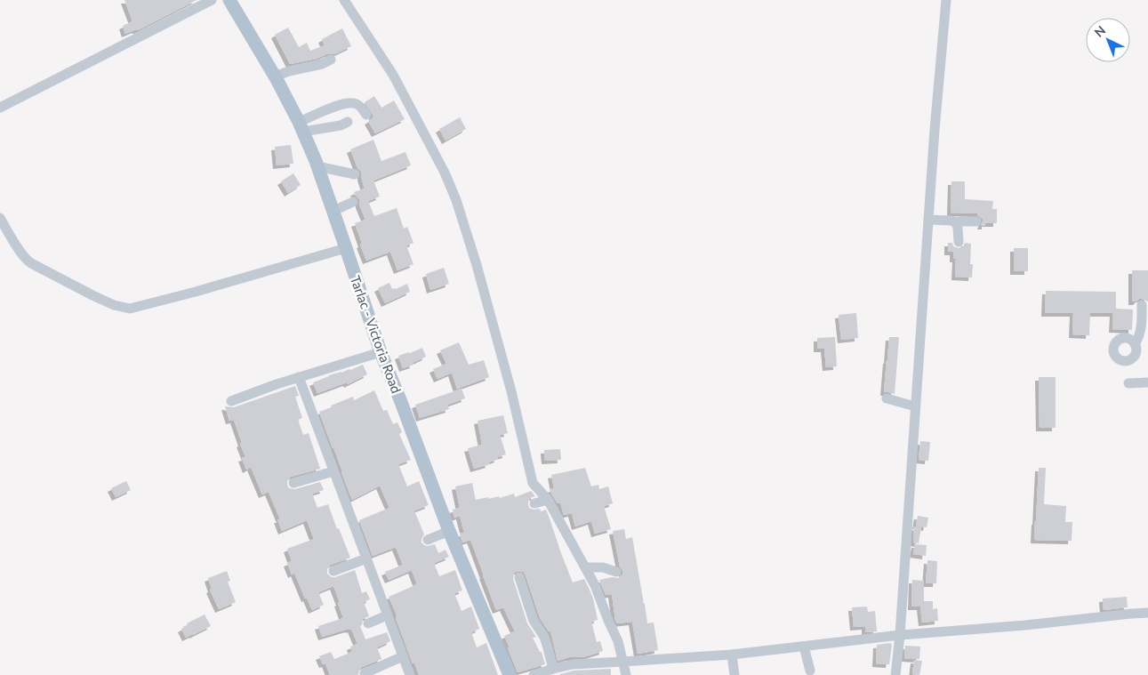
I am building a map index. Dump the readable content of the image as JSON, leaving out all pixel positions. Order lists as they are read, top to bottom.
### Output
{
  "streets": {
    "main road": ["Tarlac - Victoria Road"]
  },
  "north": "top left"
}
